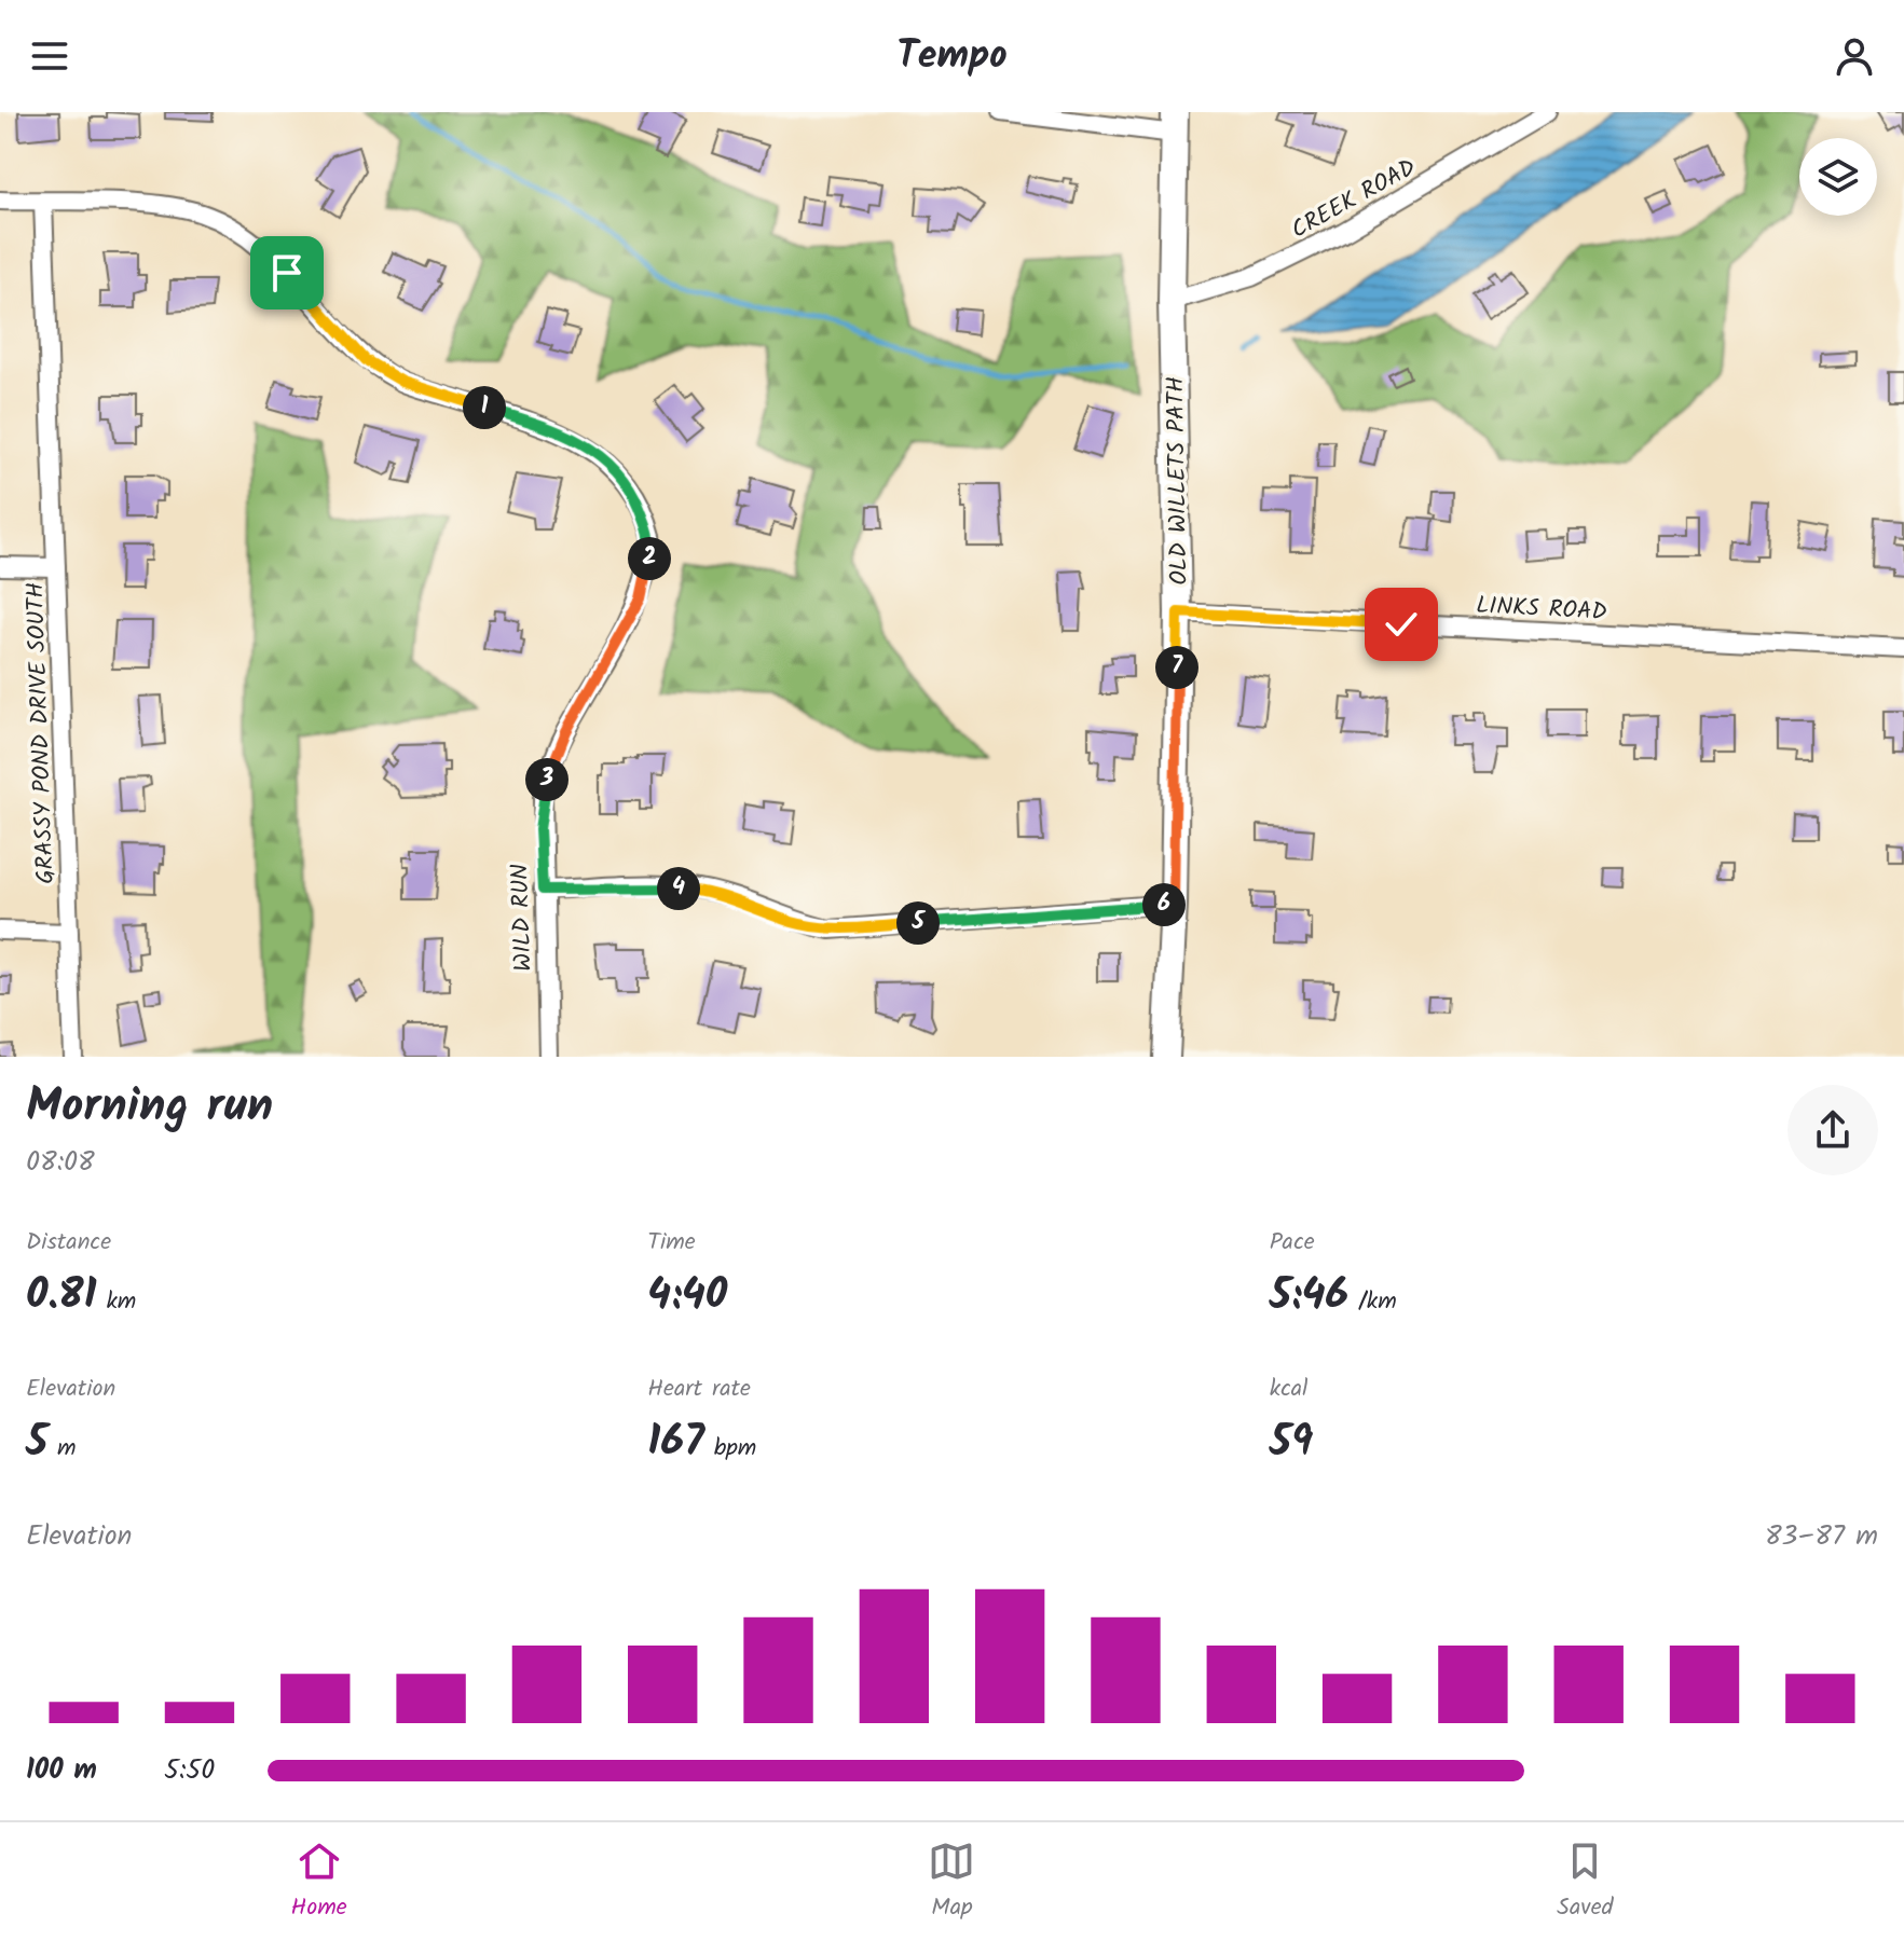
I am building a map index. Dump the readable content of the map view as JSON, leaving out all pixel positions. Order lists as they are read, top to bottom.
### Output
{
  "streets": {
    "main road": ["OLD WILLETS PATH"],
    "street": [
      "CREEK ROAD",
      "LINKS ROAD",
      "GRASSY POND DRIVE SOUTH",
      "WILD RUN"
    ]
  },
  "crossings": [
    ["CREEK ROAD", "OLD WILLETS PATH"],
    ["OLD WILLETS PATH", "LINKS ROAD"],
    ["GRASSY POND DRIVE SOUTH", "WILD RUN"]
  ],
  "page": {
    "header": "Tempo",
    "pins": [
      "1",
      "2",
      "7",
      "3",
      "4",
      "6",
      "5"
    ],
    "heading": ["Morning run", "08:08"],
    "stats": [
      ["Distance", "0.81 km"],
      ["Time", "4:40"],
      ["Pace", "5:46 /km"],
      ["Elevation", "5 m"],
      ["Heart rate", "167 bpm"],
      ["kcal", "59"]
    ],
    "chart": ["Elevation", "83–87 m"],
    "list": [
      {
        "name": "100 m",
        "note": "5:50"
      }
    ],
    "tabs": ["Home", "Map", "Saved"]
  }
}
